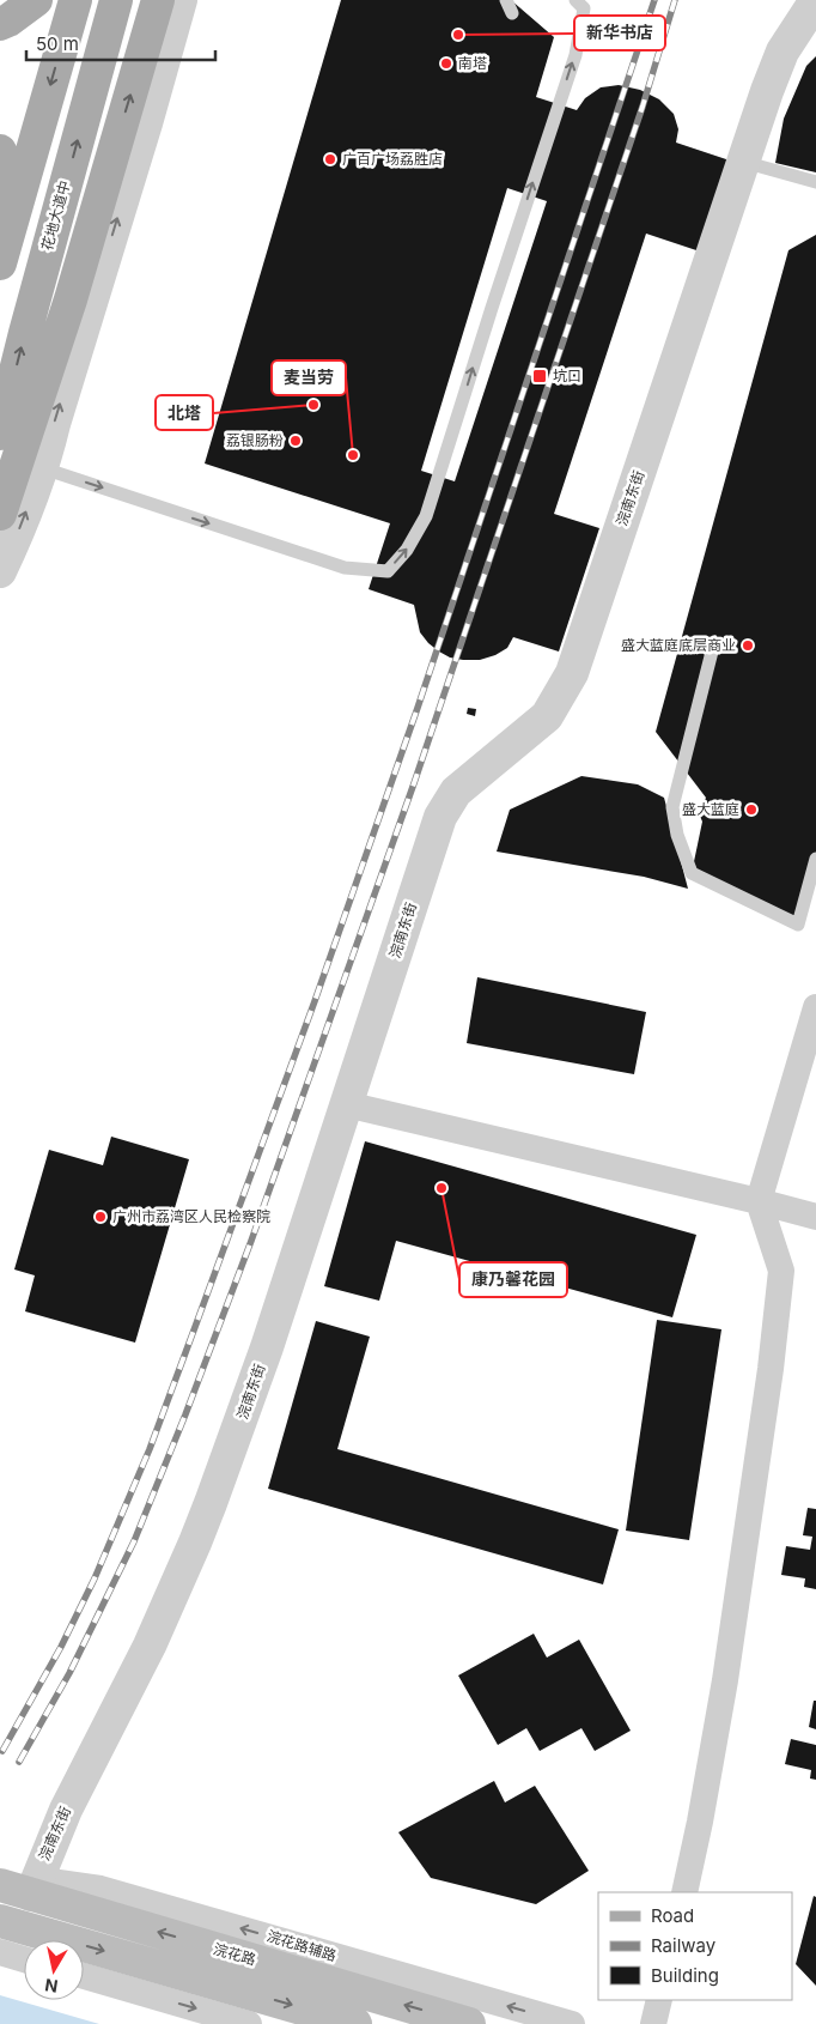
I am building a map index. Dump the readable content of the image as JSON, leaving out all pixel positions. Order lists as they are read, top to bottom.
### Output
{
  "streets": {
    "main road": ["花地大道中", "浣花路"],
    "street": ["浣南东街", "浣花路辅路"]
  },
  "crossings": [
    ["浣南东街", "浣花路辅路"],
    ["浣南东街", "浣花路"],
    ["浣花路辅路", "浣花路"]
  ],
  "places": {
    "other": [
      "新华书店",
      "南塔",
      "广百广场荔胜店",
      "北塔",
      "荔银肠粉",
      "麦当劳",
      "盛大蓝庭底层商业",
      "盛大蓝庭",
      "康乃馨花园",
      "广州市荔湾区人民检察院"
    ],
    "transit": ["坑口"]
  },
  "legend": ["Road", "Railway", "Building"],
  "scale_bar": "50 m",
  "north": "bottom"
}
